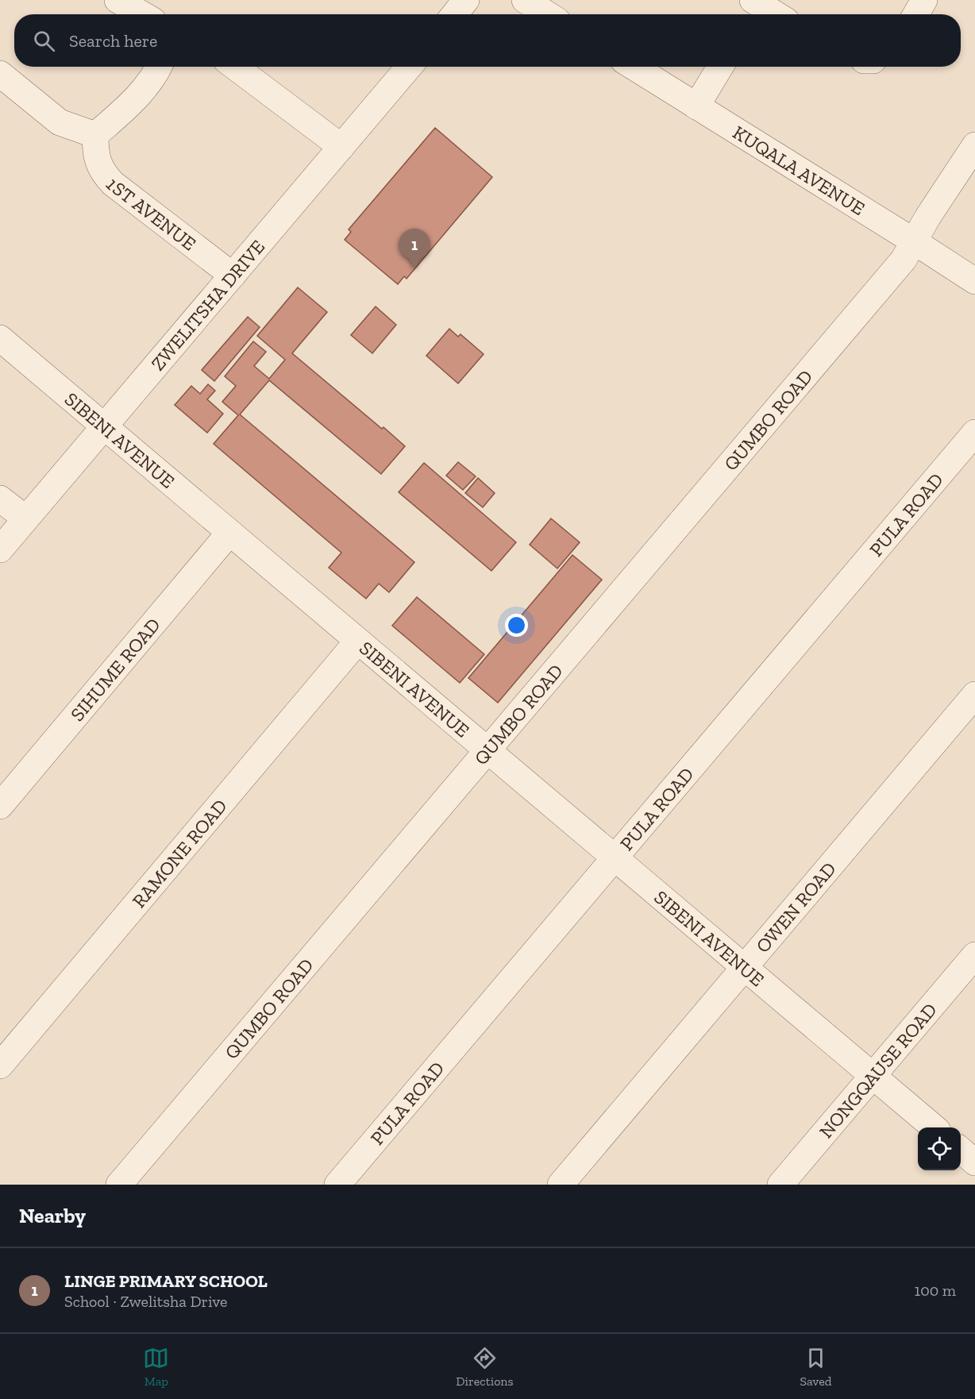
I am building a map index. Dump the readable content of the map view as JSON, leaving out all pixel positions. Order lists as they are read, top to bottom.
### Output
{
  "streets": {
    "street": [
      "KUQALA AVENUE",
      "1ST AVENUE",
      "ZWELITSHA DRIVE",
      "QUMBO ROAD",
      "SIBENI AVENUE",
      "PULA ROAD",
      "SIHUME ROAD",
      "RAMONE ROAD",
      "OWEN ROAD",
      "NONGQAUSE ROAD"
    ]
  },
  "crossings": [
    ["KUQALA AVENUE", "QUMBO ROAD"],
    ["1ST AVENUE", "ZWELITSHA DRIVE"],
    ["ZWELITSHA DRIVE", "SIBENI AVENUE"],
    ["QUMBO ROAD", "SIBENI AVENUE"],
    ["SIBENI AVENUE", "PULA ROAD"],
    ["SIBENI AVENUE", "SIHUME ROAD"],
    ["SIBENI AVENUE", "RAMONE ROAD"],
    ["SIBENI AVENUE", "OWEN ROAD"],
    ["SIBENI AVENUE", "NONGQAUSE ROAD"]
  ],
  "page": {
    "search": "Search here",
    "pins": "1",
    "heading": "Nearby",
    "list": [
      {
        "mark": "1",
        "name": "LINGE PRIMARY SCHOOL",
        "note": "School · Zwelitsha Drive",
        "value": "100 m"
      }
    ],
    "nav": ["Map", "Directions", "Saved"]
  }
}
